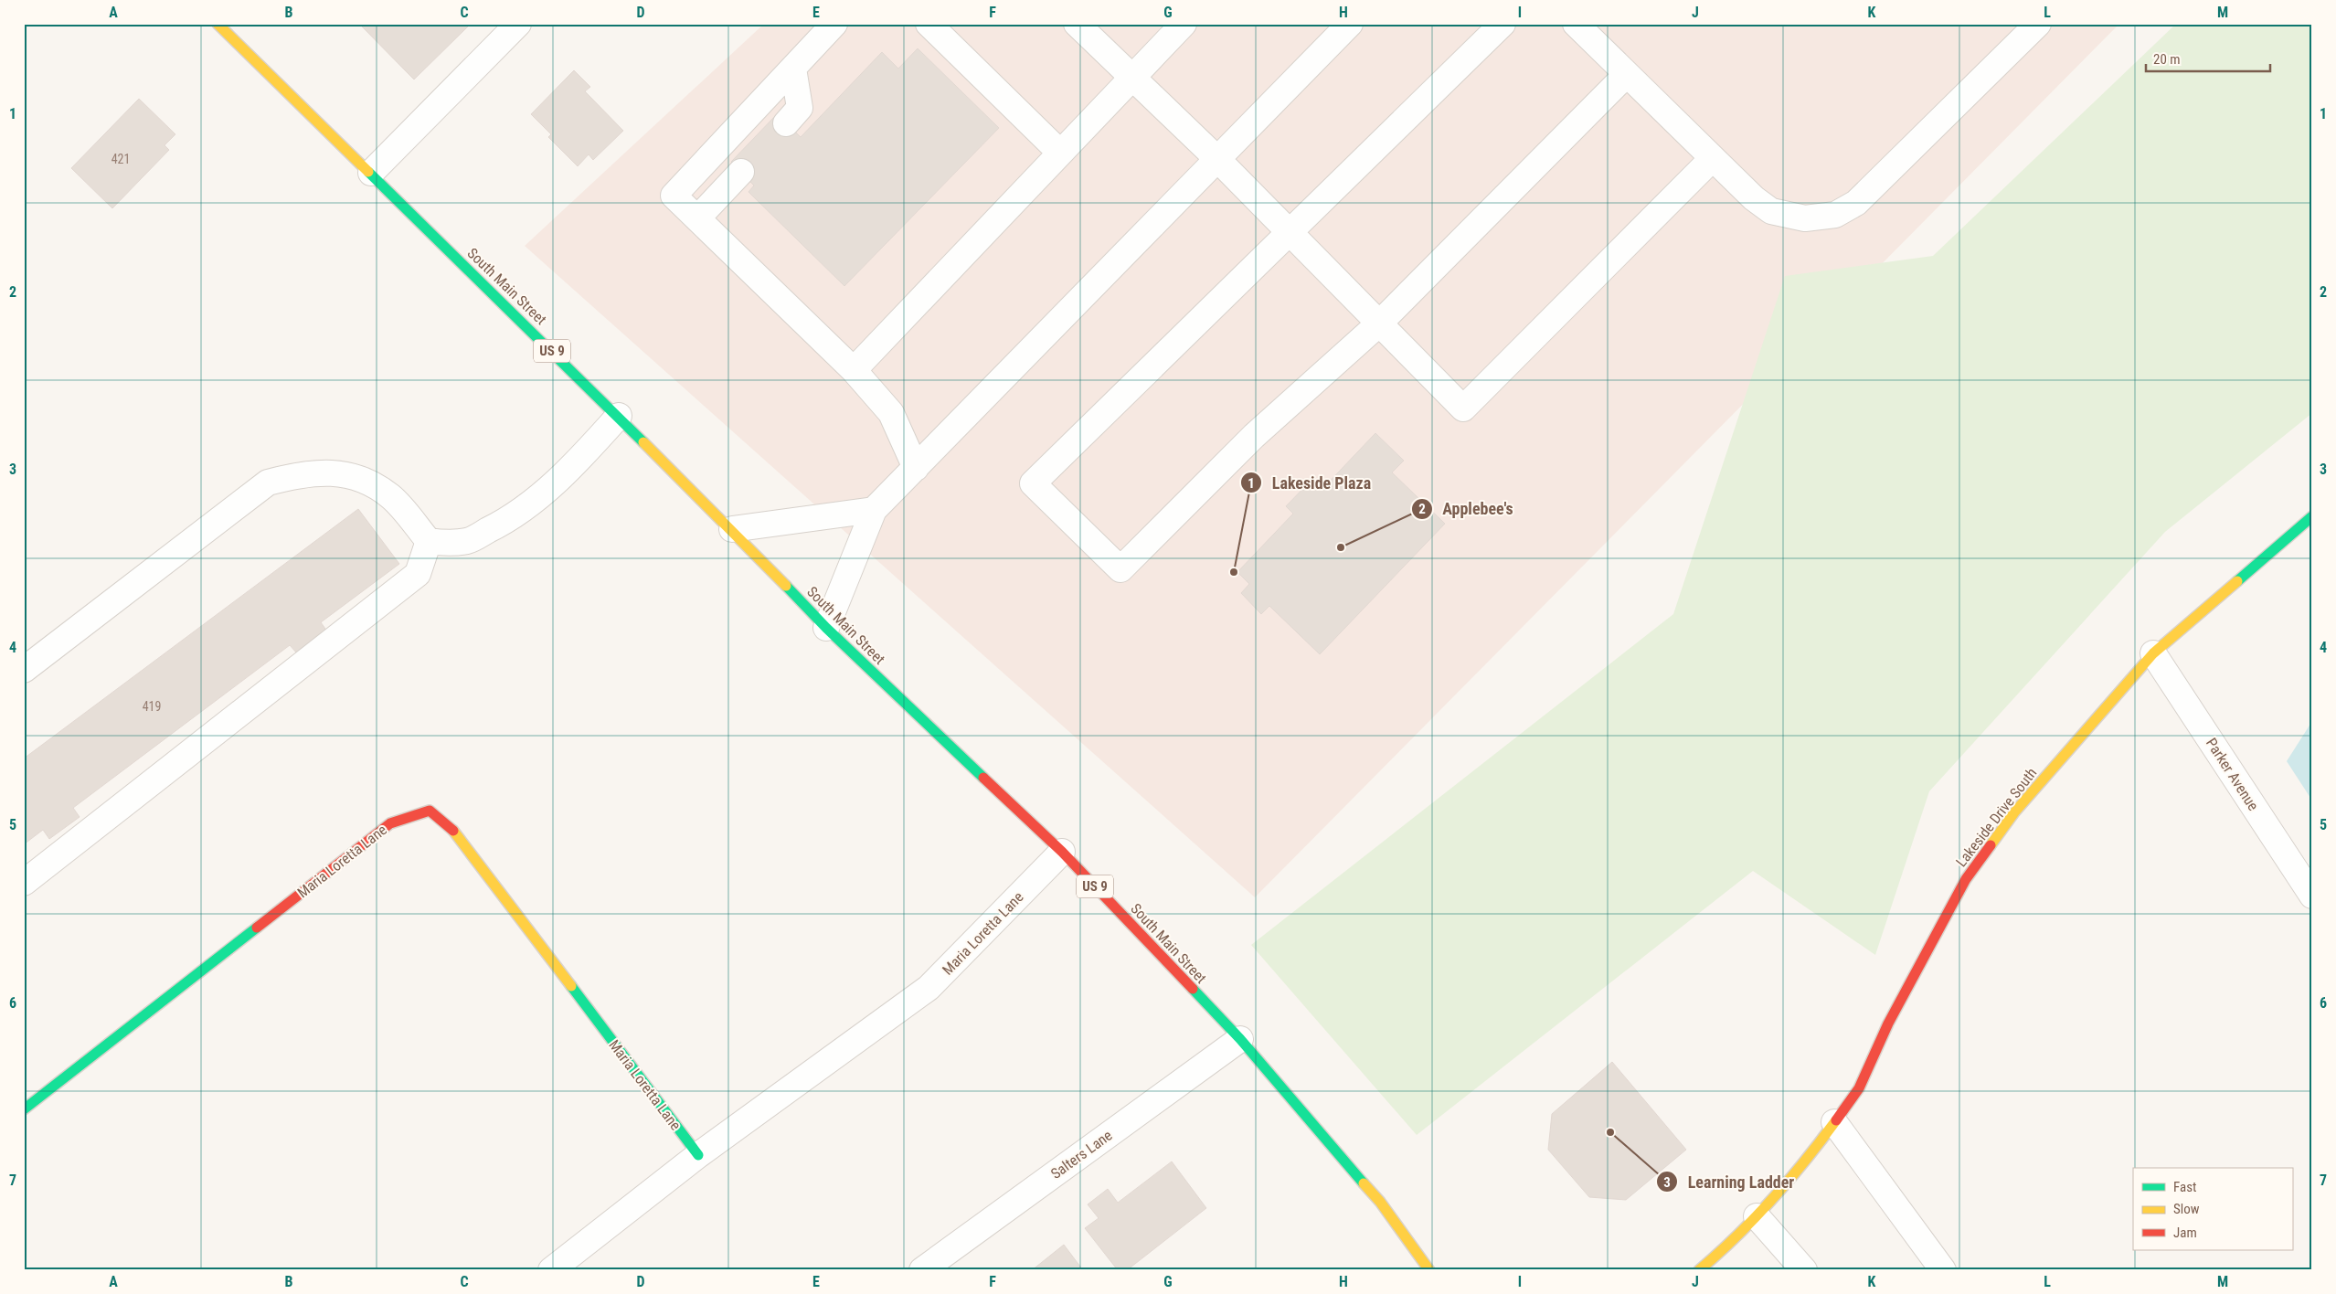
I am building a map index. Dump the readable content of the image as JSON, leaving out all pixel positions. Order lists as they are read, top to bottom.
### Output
{
  "streets": {
    "main road": [
      "South Main Street",
      "US 9",
      "Lakeside Drive South",
      "Maria Loretta Lane"
    ],
    "street": ["Parker Avenue", "Salters Lane"]
  },
  "crossings": [
    ["South Main Street", "Maria Loretta Lane"],
    ["South Main Street", "Salters Lane"],
    ["Parker Avenue", "Lakeside Drive South"]
  ],
  "places": ["Applebee's", "Lakeside Plaza", "Learning Ladder"],
  "house_numbers": ["421", "419"],
  "legend": ["Fast", "Slow", "Jam"],
  "scale_bar": "20 m",
  "grid": {
    "columns": [
      "A",
      "B",
      "C",
      "D",
      "E",
      "F",
      "G",
      "H",
      "I",
      "J",
      "K",
      "L",
      "M"
    ],
    "rows": [
      "1",
      "2",
      "3",
      "4",
      "5",
      "6",
      "7"
    ]
  }
}
